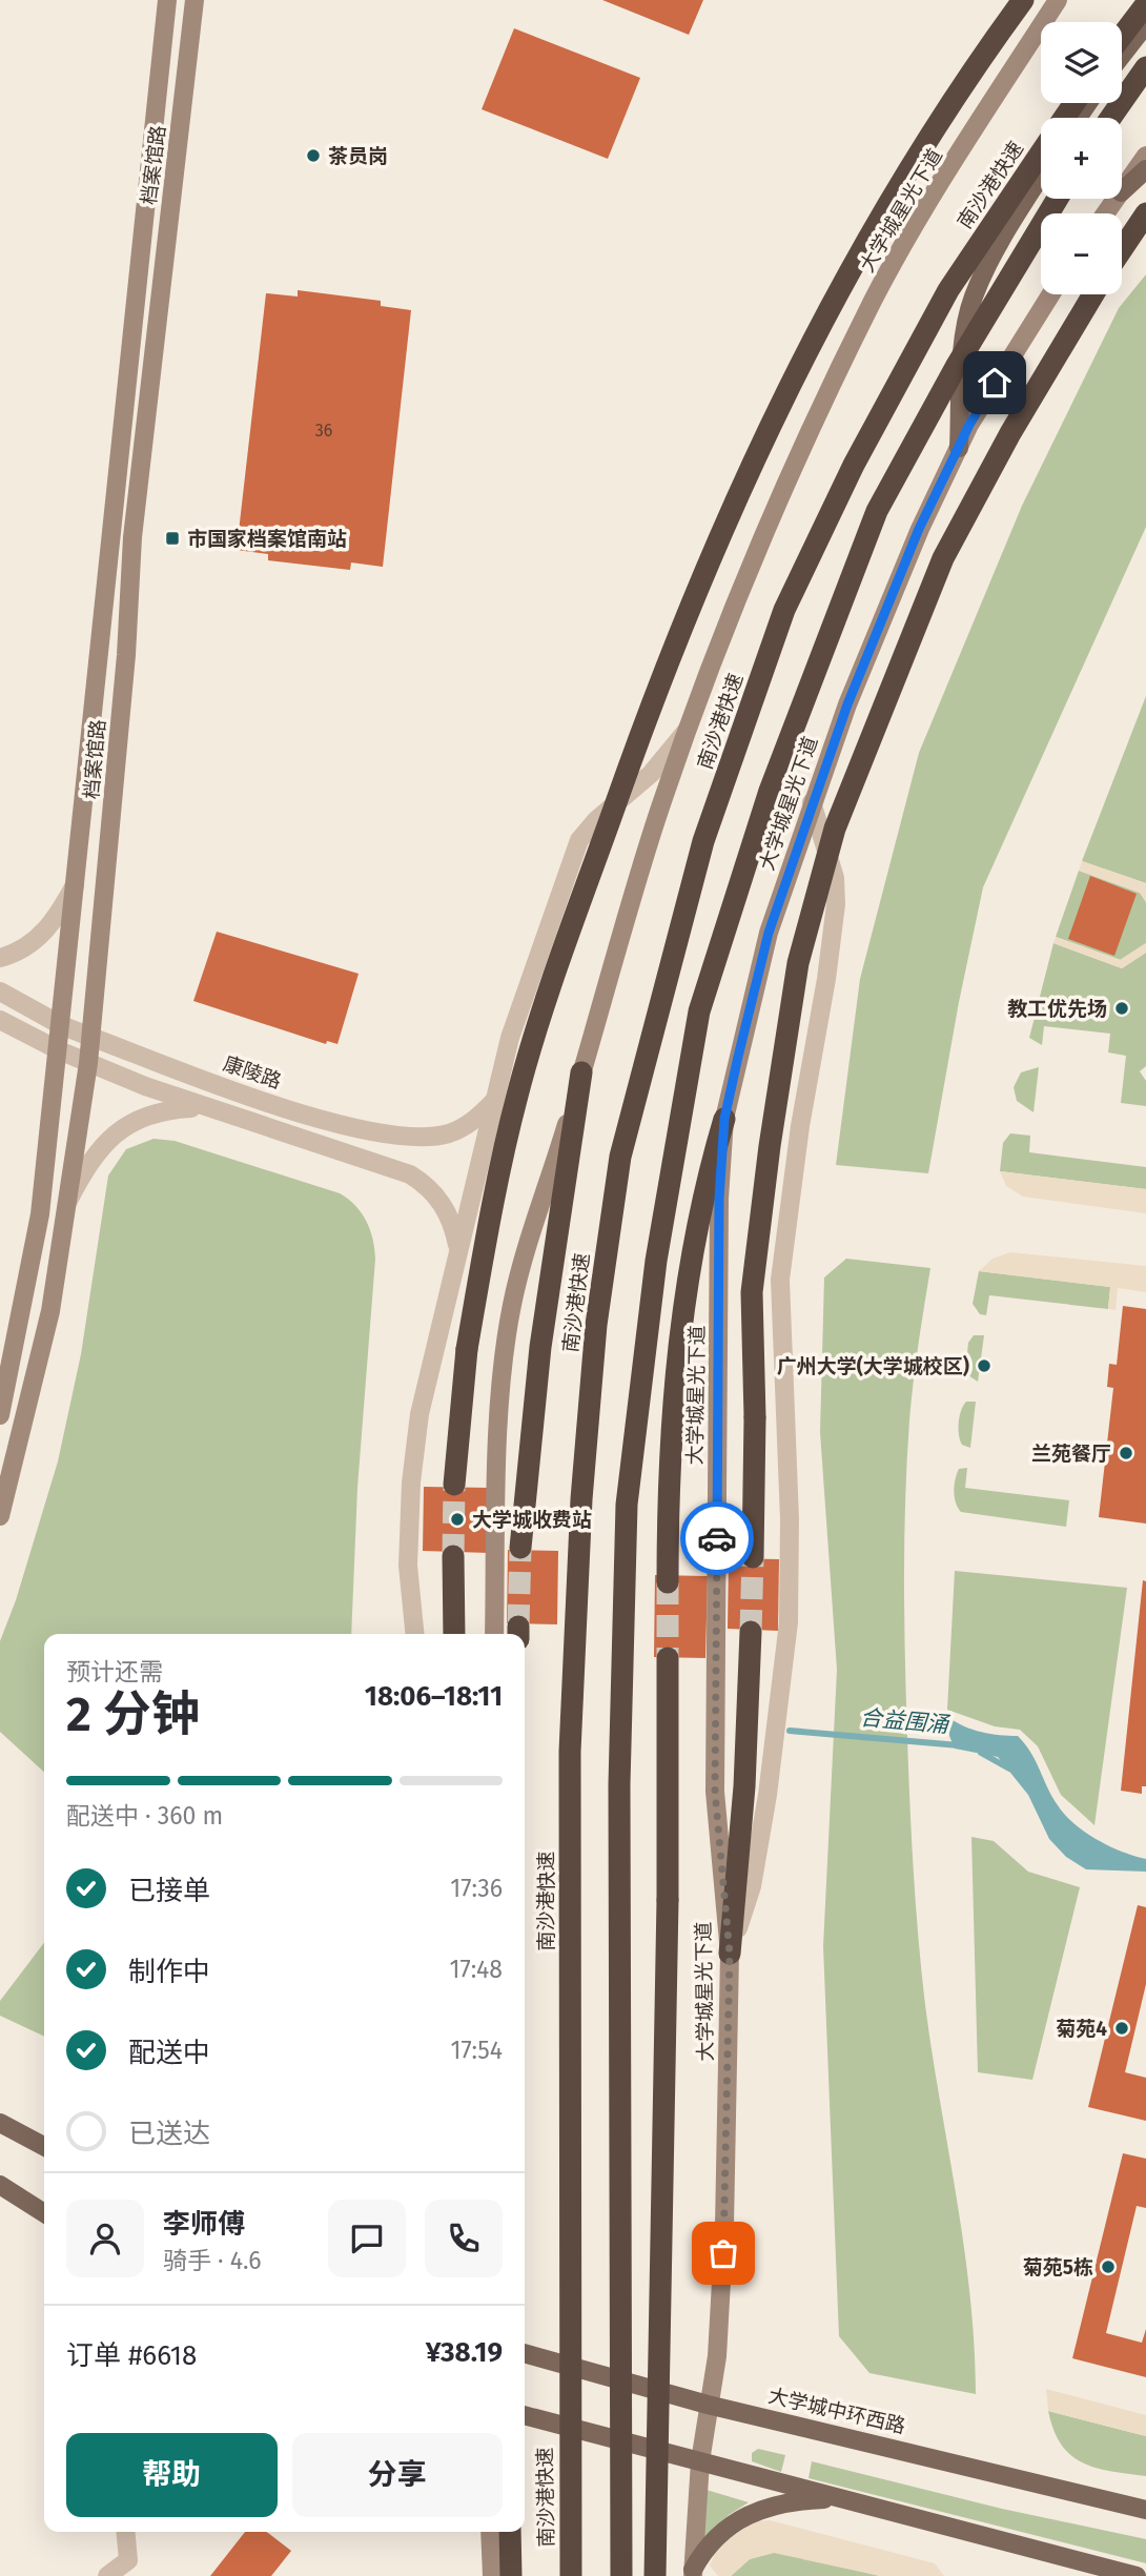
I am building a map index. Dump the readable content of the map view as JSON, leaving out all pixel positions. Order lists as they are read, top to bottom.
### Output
{
  "streets": {
    "highway": ["南沙港快速"],
    "main road": ["档案馆路", "大学城星光下道", "大学城中环西路"],
    "street": ["康陵路"]
  },
  "crossings": [
    ["档案馆路", "康陵路"],
    ["大学城星光下道", "大学城中环西路"]
  ],
  "water": ["合益围涌"],
  "places": {
    "other": [
      "茶员岗",
      "教工优先场",
      "广州大学(大学城校区)",
      "兰苑餐厅",
      "大学城收费站",
      "菊苑4",
      "菊苑5栋"
    ],
    "transit": ["市国家档案馆南站"]
  },
  "house_numbers": ["36"],
  "page": {
    "map_buttons": ["+", "−"],
    "heading": ["2 分钟", "预计还需", "18:06–18:11"],
    "panel": [
      "李师傅",
      "骑手 · 4.6",
      "订单 #6618",
      "¥38.19"
    ],
    "bar": "配送中 · 360 m",
    "list": [
      ["已接单", "17:36"],
      ["制作中", "17:48"],
      ["配送中", "17:54"],
      "已送达"
    ],
    "buttons": ["帮助", "分享"]
  }
}
